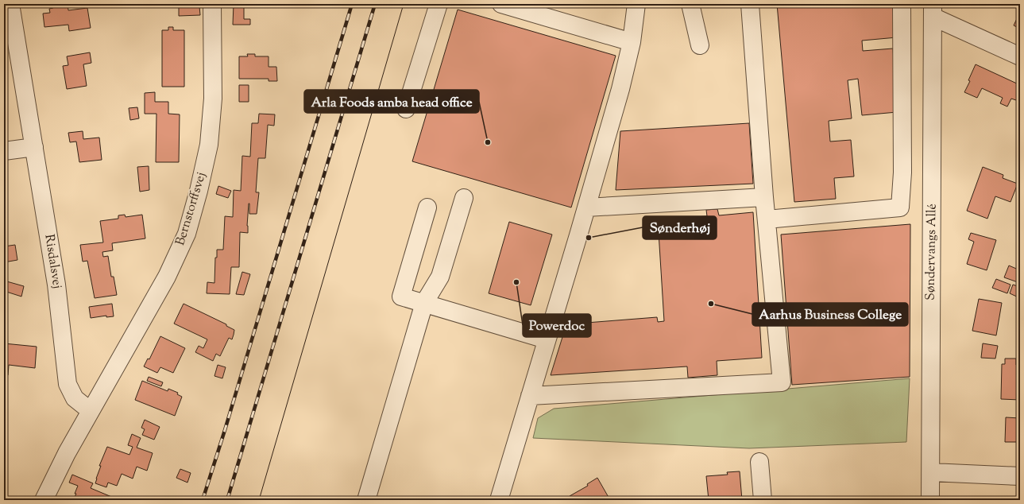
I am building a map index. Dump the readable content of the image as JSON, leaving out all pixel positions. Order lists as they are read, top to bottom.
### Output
{
  "streets": {
    "street": ["Bernstorffsvej", "Søndervangs Allé", "Risdalsvej"]
  },
  "crossings": [
    ["Bernstorffsvej", "Risdalsvej"]
  ],
  "places": [
    "Arla Foods amba head office",
    "Sønderhøj",
    "Powerdoc",
    "Aarhus Business College"
  ]
}
